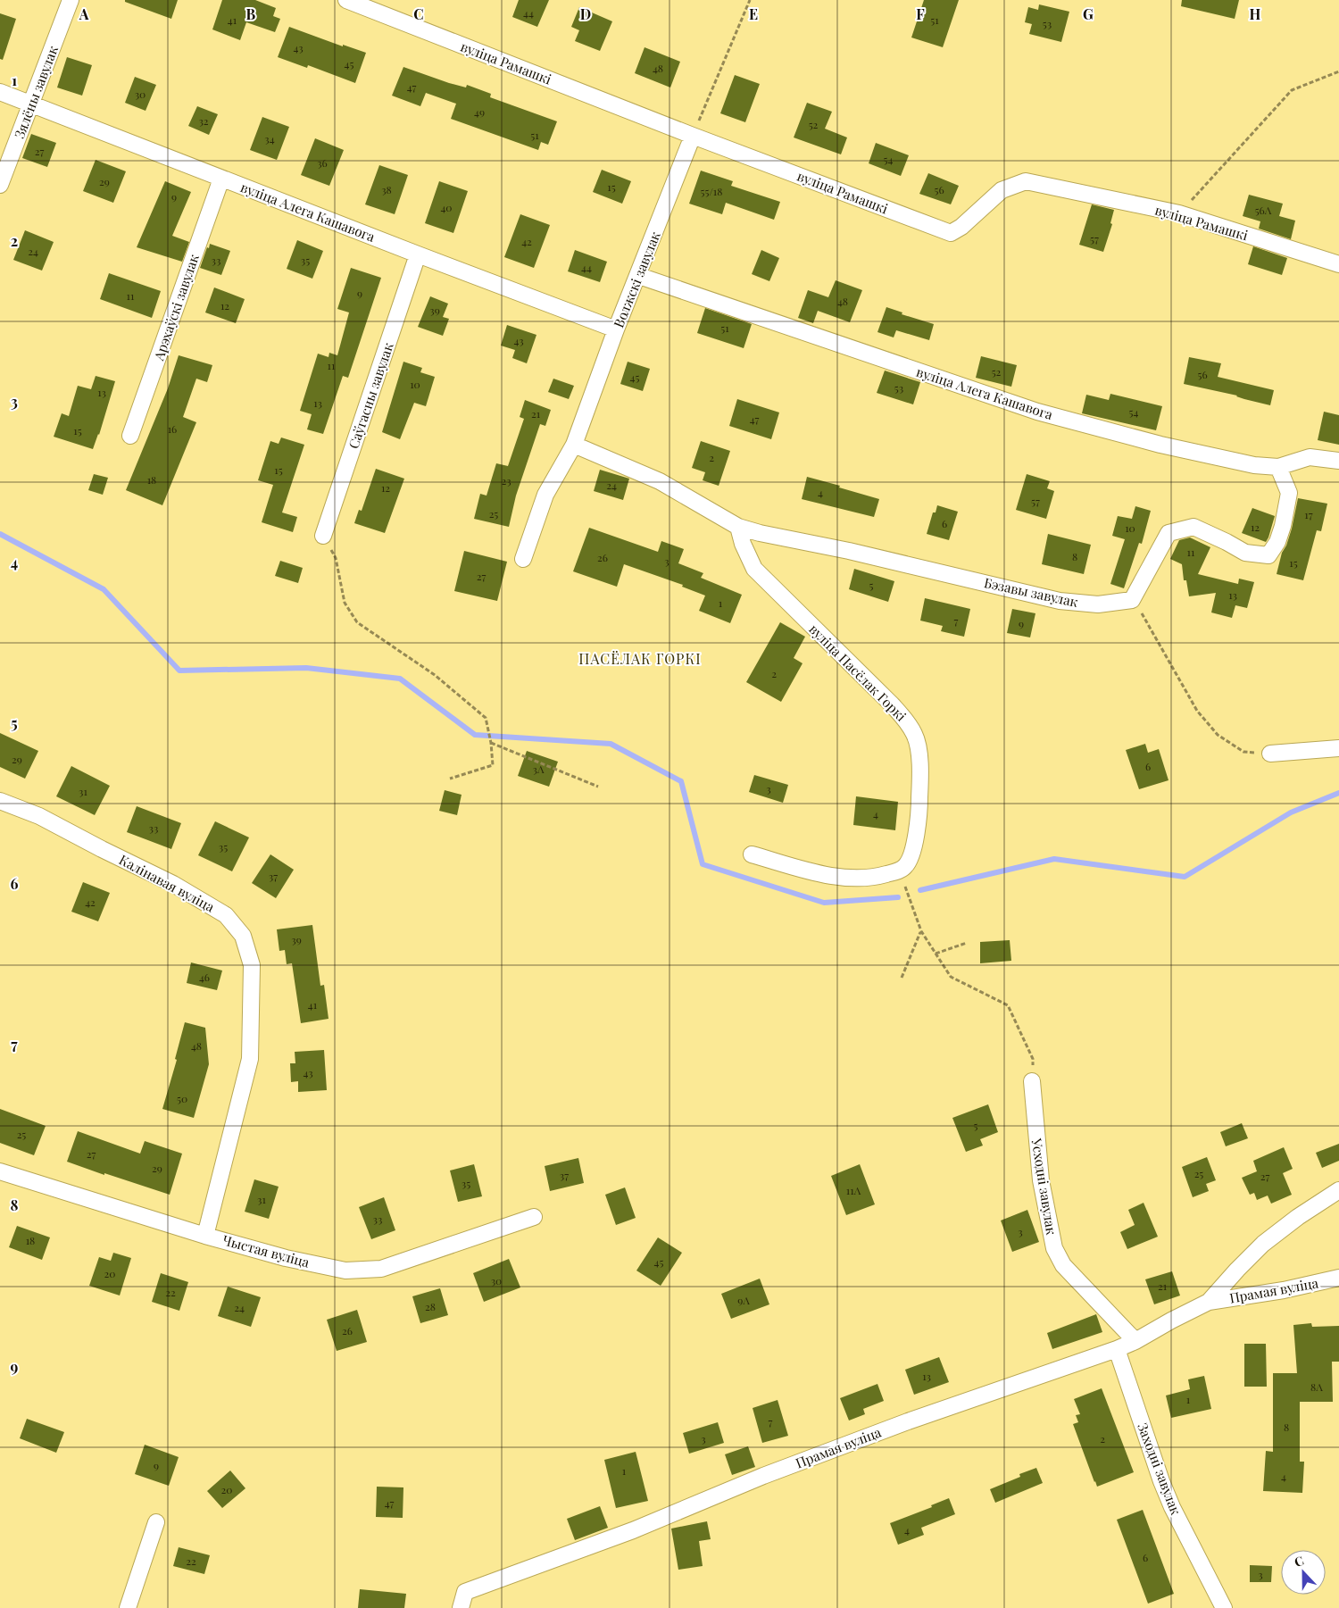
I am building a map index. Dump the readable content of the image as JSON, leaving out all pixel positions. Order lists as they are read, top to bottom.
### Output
{
  "streets": {
    "street": [
      "вуліца Рамашкі",
      "Зялёны завулак",
      "вуліца Алега Кашавога",
      "Волжскі завулак",
      "Арэхаўскі завулак",
      "Саўгасны завулак",
      "Бэзавы завулак",
      "вуліца Пасёлак Горкі",
      "Калінавая вуліца",
      "Усходні завулак",
      "Чыстая вуліца",
      "Прамая вуліца",
      "Заходні завулак"
    ]
  },
  "crossings": [
    ["вуліца Рамашкі", "Волжскі завулак"],
    ["Зялёны завулак", "вуліца Алега Кашавога"],
    ["вуліца Алега Кашавога", "Волжскі завулак"],
    ["вуліца Алега Кашавога", "Арэхаўскі завулак"],
    ["вуліца Алега Кашавога", "Саўгасны завулак"],
    ["вуліца Алега Кашавога", "Бэзавы завулак"],
    ["Бэзавы завулак", "вуліца Пасёлак Горкі"],
    ["Калінавая вуліца", "Чыстая вуліца"],
    ["Усходні завулак", "Прамая вуліца"],
    ["Прамая вуліца", "Заходні завулак"]
  ],
  "districts": ["ПАСЁЛАК ГОРКІ"],
  "house_numbers": [
    "44",
    "41",
    "51",
    "53",
    "43",
    "45",
    "48",
    "47",
    "30",
    "49",
    "32",
    "52",
    "51",
    "34",
    "27",
    "54",
    "36",
    "29",
    "15",
    "38",
    "56",
    "55/18",
    "9",
    "40",
    "56А",
    "57",
    "42",
    "24",
    "33",
    "35",
    "44",
    "9",
    "11",
    "48",
    "12",
    "39",
    "51",
    "43",
    "11",
    "52",
    "56",
    "45",
    "10",
    "53",
    "13",
    "13",
    "54",
    "21",
    "47",
    "16",
    "15",
    "2",
    "15",
    "18",
    "23",
    "24",
    "12",
    "4",
    "57",
    "25",
    "17",
    "6",
    "12",
    "10",
    "11",
    "8",
    "26",
    "3",
    "15",
    "27",
    "5",
    "13",
    "1",
    "7",
    "9",
    "2",
    "29",
    "6",
    "3А",
    "3",
    "31",
    "4",
    "33",
    "35",
    "37",
    "42",
    "39",
    "46",
    "41",
    "48",
    "43",
    "50",
    "5",
    "25",
    "27",
    "29",
    "25",
    "37",
    "27",
    "35",
    "11А",
    "31",
    "33",
    "3",
    "18",
    "45",
    "20",
    "30",
    "21",
    "22",
    "9А",
    "28",
    "24",
    "26",
    "13",
    "8А",
    "1",
    "7",
    "8",
    "3",
    "2",
    "9",
    "1",
    "4",
    "20",
    "47",
    "4",
    "6",
    "22",
    "3"
  ],
  "north": "top",
  "grid": {
    "columns": [
      "A",
      "B",
      "C",
      "D",
      "E",
      "F",
      "G",
      "H"
    ],
    "rows": [
      "1",
      "2",
      "3",
      "4",
      "5",
      "6",
      "7",
      "8",
      "9"
    ]
  }
}
